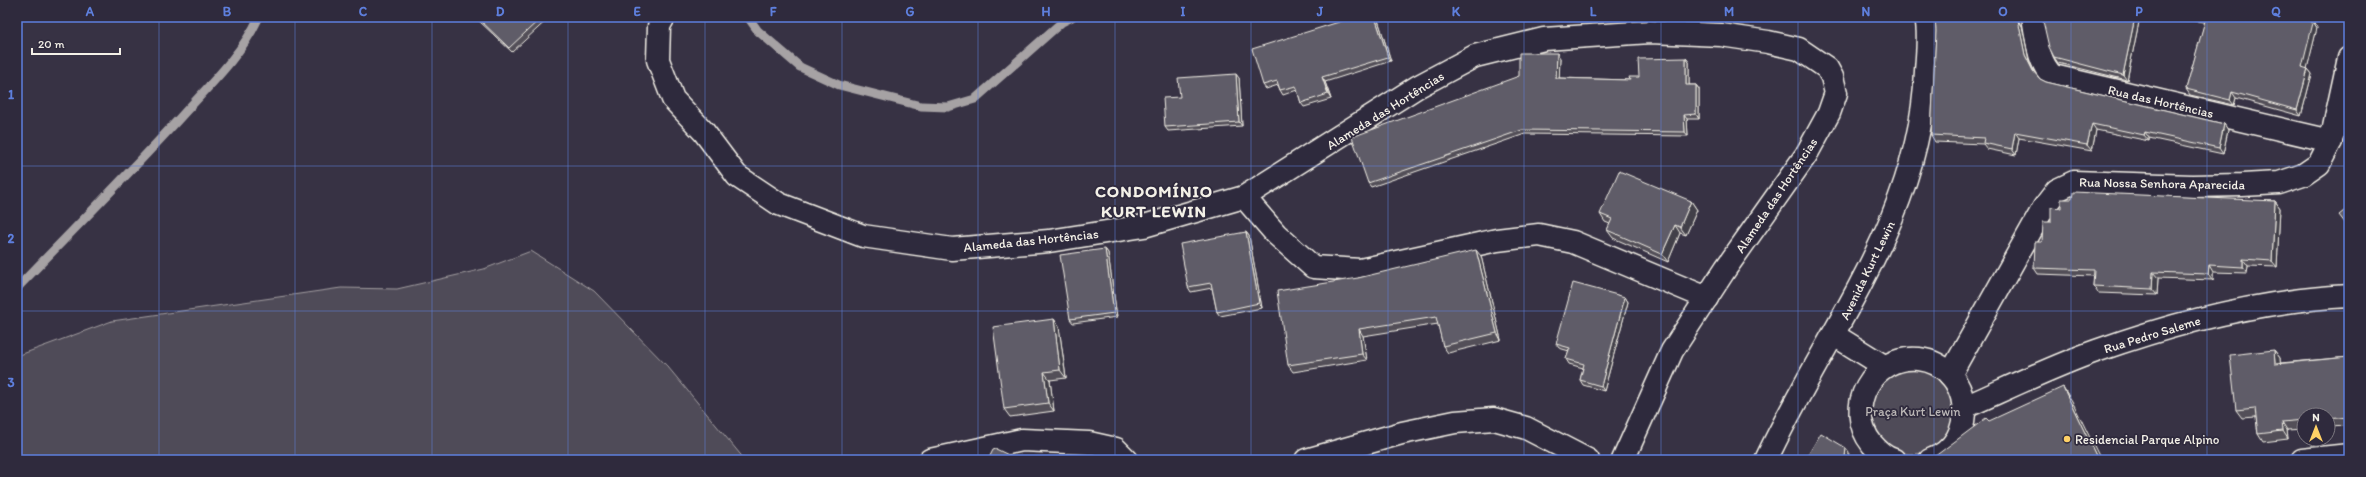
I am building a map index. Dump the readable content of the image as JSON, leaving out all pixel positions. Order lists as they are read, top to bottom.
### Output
{
  "streets": {
    "street": [
      "Rua das Hortências",
      "Alameda das Hortências",
      "Rua Nossa Senhora Aparecida",
      "Avenida Kurt Lewin",
      "Rua Pedro Saleme"
    ]
  },
  "crossings": [
    ["Rua das Hortências", "Rua Nossa Senhora Aparecida"]
  ],
  "districts": ["CONDOMÍNIO KURT LEWIN"],
  "parks": ["Praça Kurt Lewin"],
  "places": ["Residencial Parque Alpino"],
  "scale_bar": "20 m",
  "north": "top",
  "grid": {
    "columns": [
      "A",
      "B",
      "C",
      "D",
      "E",
      "F",
      "G",
      "H",
      "I",
      "J",
      "K",
      "L",
      "M",
      "N",
      "O",
      "P",
      "Q"
    ],
    "rows": ["1", "2", "3"]
  }
}
